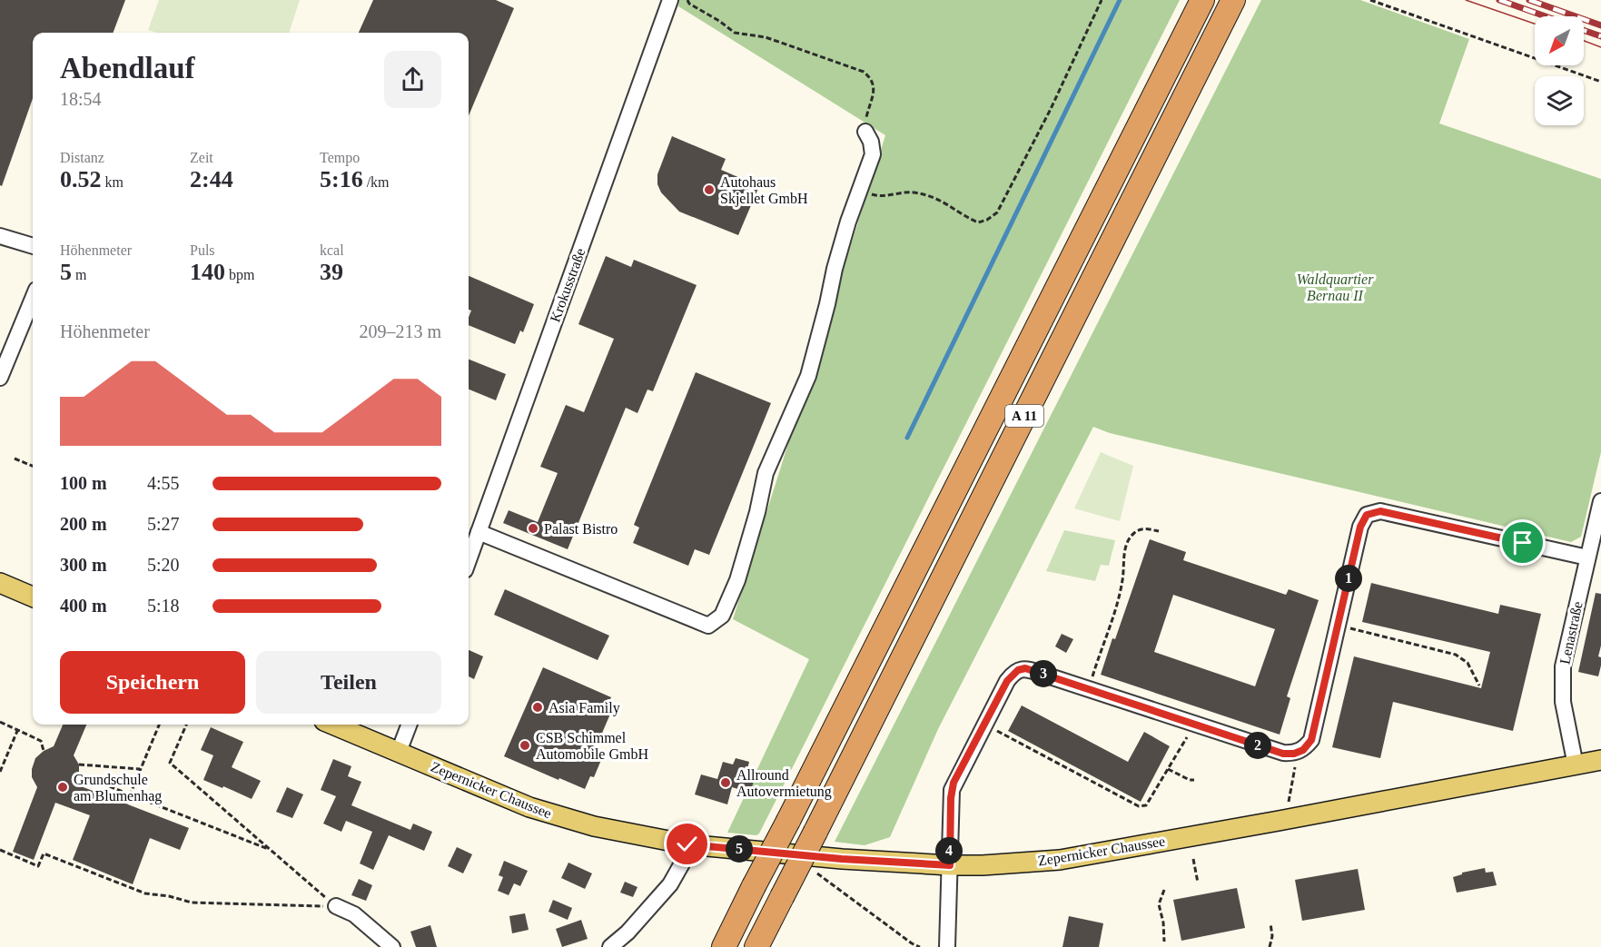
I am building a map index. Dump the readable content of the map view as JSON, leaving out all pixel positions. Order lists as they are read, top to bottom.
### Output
{
  "streets": {
    "highway": ["A 11"],
    "main road": ["Zepernicker Chaussee"],
    "street": ["Krokusstraße", "Lenastraße"]
  },
  "crossings": [
    ["Lenastraße", "Zepernicker Chaussee"]
  ],
  "parks": ["Waldquartier Bernau II"],
  "places": [
    "Autohaus Skjellet GmbH",
    "Palast Bistro",
    "Asia Family",
    "CSB Schimmel Automobile GmbH",
    "Allround Autovermietung",
    "Grundschule am Blumenhag"
  ],
  "north": "bottom left",
  "page": {
    "heading": ["Abendlauf", "18:54"],
    "stats": [
      ["Distanz", "0.52 km"],
      ["Zeit", "2:44"],
      ["Tempo", "5:16 /km"],
      ["Höhenmeter", "5 m"],
      ["Puls", "140 bpm"],
      ["kcal", "39"]
    ],
    "chart": ["Höhenmeter", "209–213 m"],
    "list": [
      {
        "name": "100 m",
        "note": "4:55"
      },
      {
        "name": "200 m",
        "note": "5:27"
      },
      {
        "name": "300 m",
        "note": "5:20"
      },
      {
        "name": "400 m",
        "note": "5:18"
      }
    ],
    "pins": [
      "1",
      "3",
      "2",
      "5",
      "4"
    ],
    "buttons": ["Speichern", "Teilen"]
  }
}
